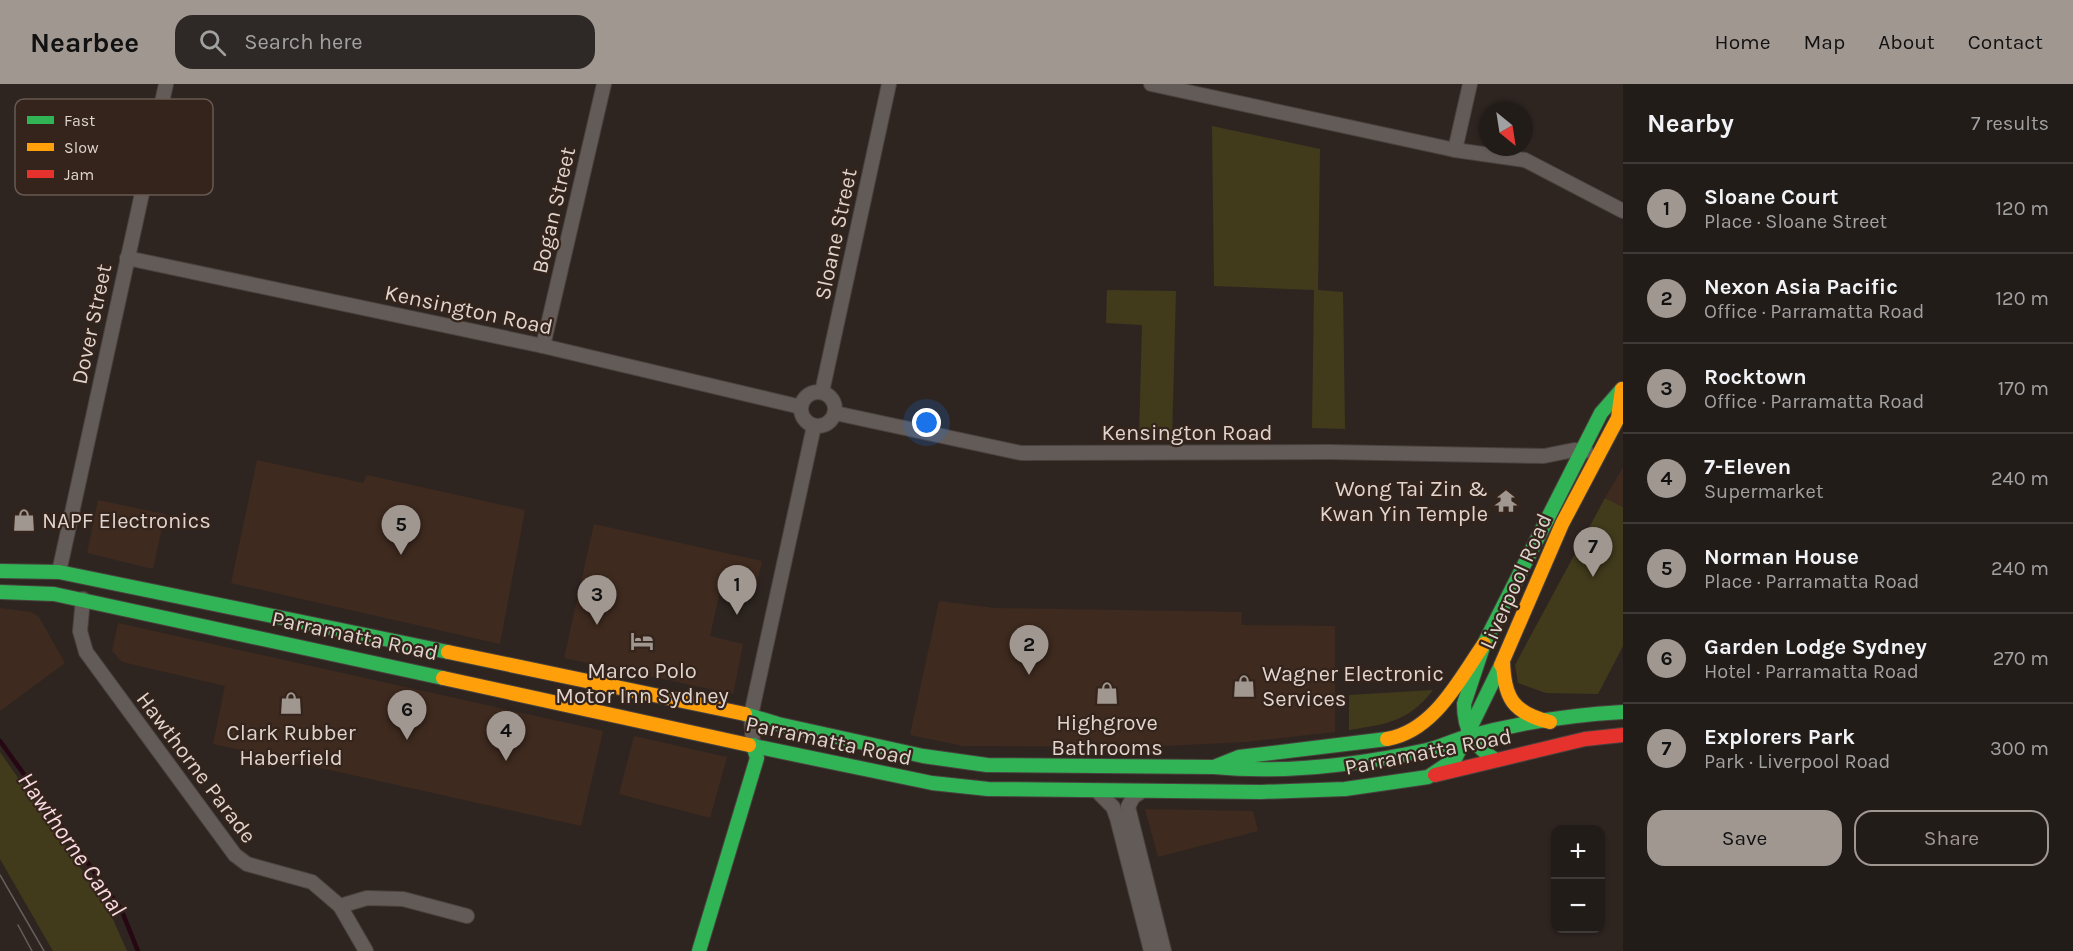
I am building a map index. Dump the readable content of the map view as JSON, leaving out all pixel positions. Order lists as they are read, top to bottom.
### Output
{
  "streets": {
    "main road": ["Liverpool Road", "Parramatta Road"],
    "street": [
      "Bogan Street",
      "Sloane Street",
      "Kensington Road",
      "Dover Street",
      "Hawthorne Parade"
    ]
  },
  "crossings": [
    ["Bogan Street", "Kensington Road"],
    ["Sloane Street", "Kensington Road"],
    ["Kensington Road", "Dover Street"],
    ["Kensington Road", "Liverpool Road"],
    ["Dover Street", "Parramatta Road"],
    ["Liverpool Road", "Parramatta Road"],
    ["Parramatta Road", "Hawthorne Parade"]
  ],
  "water": ["Hawthorne Canal"],
  "places": {
    "temple": ["Wong Tai Zin & Kwan Yin Temple"],
    "shop": [
      "NAPF Electronics",
      "Wagner Electronic Services",
      "Highgrove Bathrooms",
      "Clark Rubber Haberfield"
    ],
    "hotel": ["Marco Polo Motor Inn Sydney"]
  },
  "legend": ["Fast", "Slow", "Jam"],
  "north": "bottom right",
  "page": {
    "header": "Nearbee",
    "search": "Search here",
    "nav": [
      "Home",
      "Map",
      "About",
      "Contact"
    ],
    "heading": ["Nearby", "7 results"],
    "list": [
      {
        "mark": "1",
        "name": "Sloane Court",
        "note": "Place · Sloane Street",
        "value": "120 m"
      },
      {
        "mark": "2",
        "name": "Nexon Asia Pacific",
        "note": "Office · Parramatta Road",
        "value": "120 m"
      },
      {
        "mark": "3",
        "name": "Rocktown",
        "note": "Office · Parramatta Road",
        "value": "170 m"
      },
      {
        "mark": "4",
        "name": "7-Eleven",
        "note": "Supermarket",
        "value": "240 m"
      },
      {
        "mark": "5",
        "name": "Norman House",
        "note": "Place · Parramatta Road",
        "value": "240 m"
      },
      {
        "mark": "6",
        "name": "Garden Lodge Sydney",
        "note": "Hotel · Parramatta Road",
        "value": "270 m"
      },
      {
        "mark": "7",
        "name": "Explorers Park",
        "note": "Park · Liverpool Road",
        "value": "300 m"
      }
    ],
    "pins": [
      "5",
      "7",
      "1",
      "3",
      "2",
      "6",
      "4"
    ],
    "buttons": ["Save", "Share"],
    "map_buttons": ["+", "−"]
  }
}
